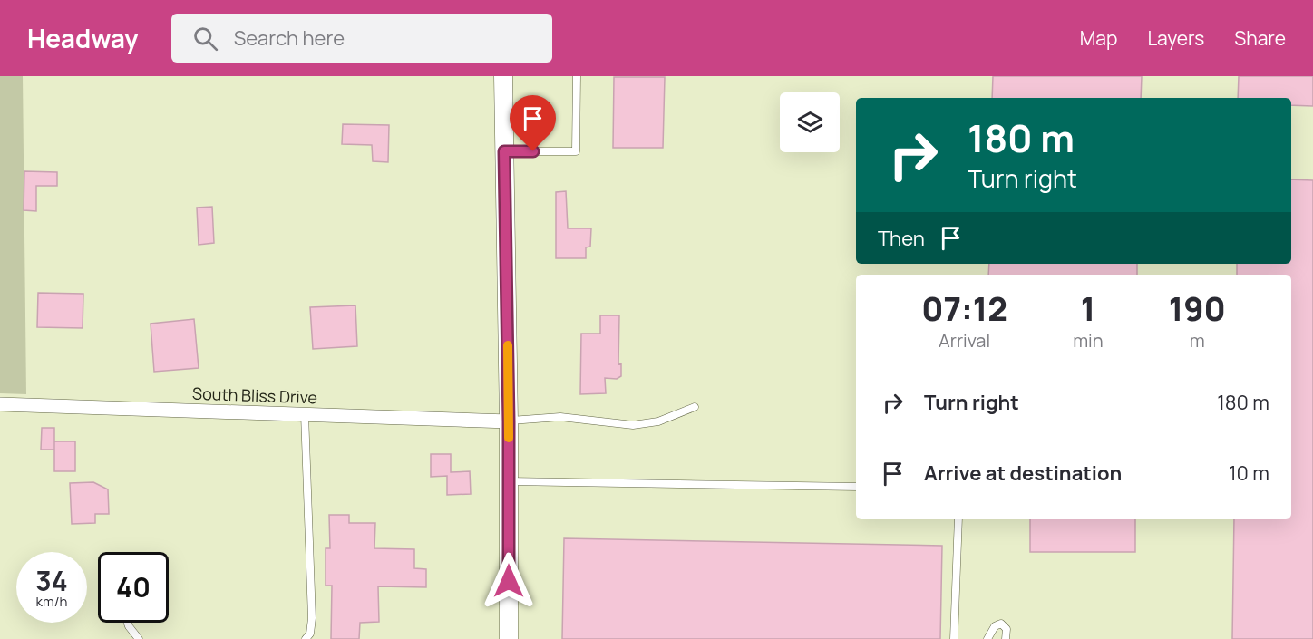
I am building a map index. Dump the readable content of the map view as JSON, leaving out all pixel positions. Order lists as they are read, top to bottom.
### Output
{
  "streets": {
    "street": ["South Bliss Drive"]
  },
  "page": {
    "header": "Headway",
    "search": "Search here",
    "nav": ["Map", "Layers", "Share"],
    "turn": ["180 m", "Turn right"],
    "then": "Then",
    "eta": [
      "07:12",
      "Arrival",
      "1",
      "min",
      "190",
      "m"
    ],
    "list": [
      {
        "name": "Turn right",
        "value": "180 m"
      },
      {
        "name": "Arrive at destination",
        "value": "10 m"
      }
    ],
    "speed": "34 km/h",
    "limit": "40"
  }
}
